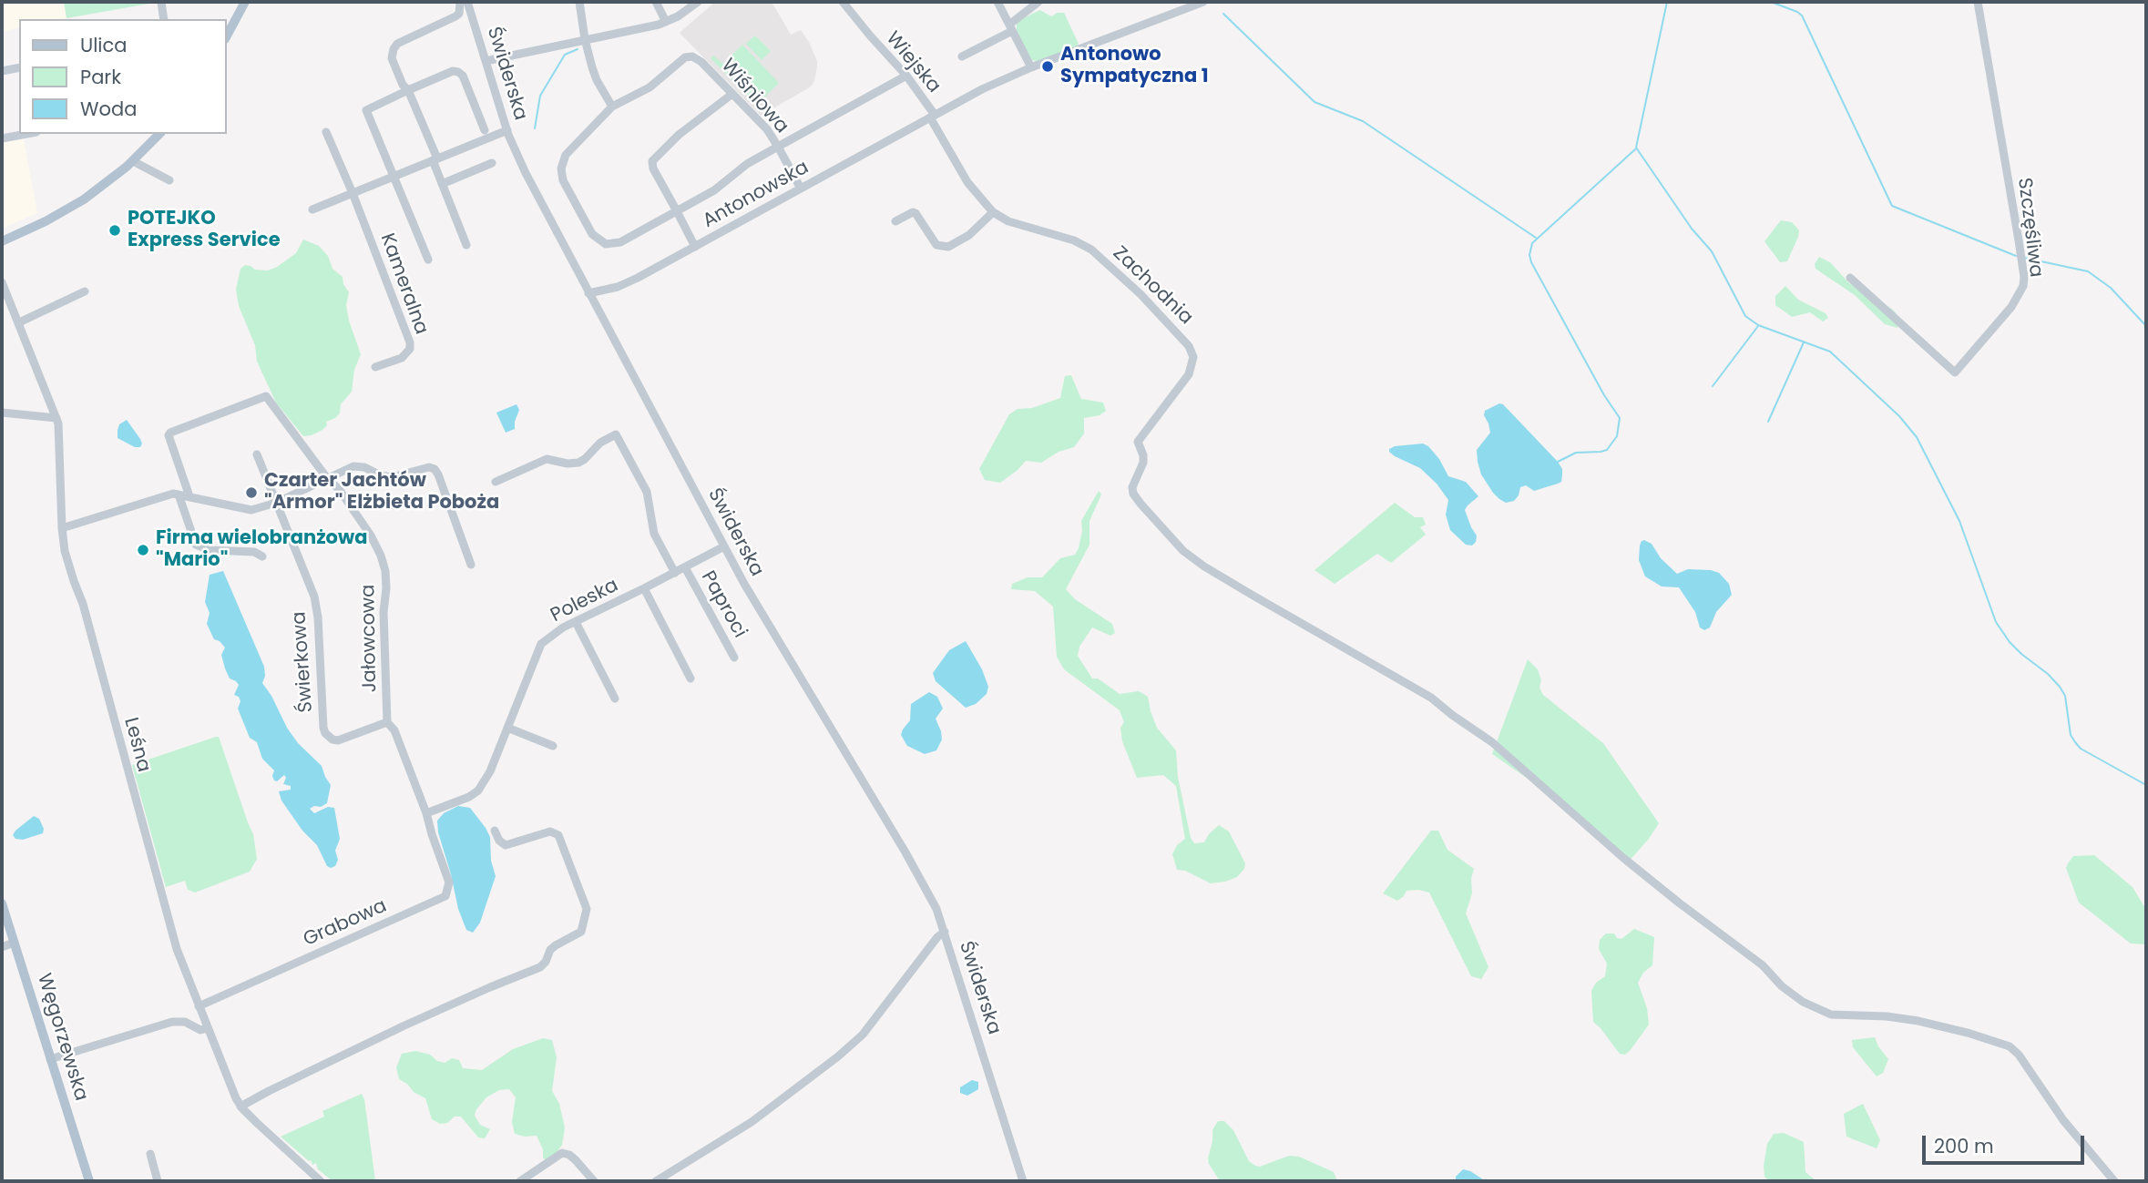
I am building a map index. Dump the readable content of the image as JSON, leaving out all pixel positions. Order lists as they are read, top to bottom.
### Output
{
  "streets": {
    "main road": ["Węgorzewska"],
    "street": [
      "Wiejska",
      "Świderska",
      "Wiśniowa",
      "Antonowska",
      "Szczęśliwa",
      "Kameralna",
      "Zachodnia",
      "Poleska",
      "Paproci",
      "Jałowcowa",
      "Świerkowa",
      "Leśna",
      "Grabowa"
    ]
  },
  "crossings": [
    ["Wiejska", "Wiśniowa"],
    ["Wiejska", "Antonowska"],
    ["Wiejska", "Zachodnia"],
    ["Świderska", "Antonowska"],
    ["Świderska", "Poleska"],
    ["Wiśniowa", "Antonowska"],
    ["Antonowska", "Zachodnia"],
    ["Poleska", "Paproci"],
    ["Poleska", "Jałowcowa"],
    ["Jałowcowa", "Świerkowa"],
    ["Jałowcowa", "Grabowa"],
    ["Leśna", "Grabowa"]
  ],
  "places": [
    "Antonowo Sympatyczna 1",
    "POTEJKO Express Service",
    "Czarter Jachtów \"Armor\" Elżbieta Poboża",
    "Firma wielobranżowa \"Mario\""
  ],
  "legend": ["Ulica", "Park", "Woda"],
  "scale_bar": "200 m"
}
